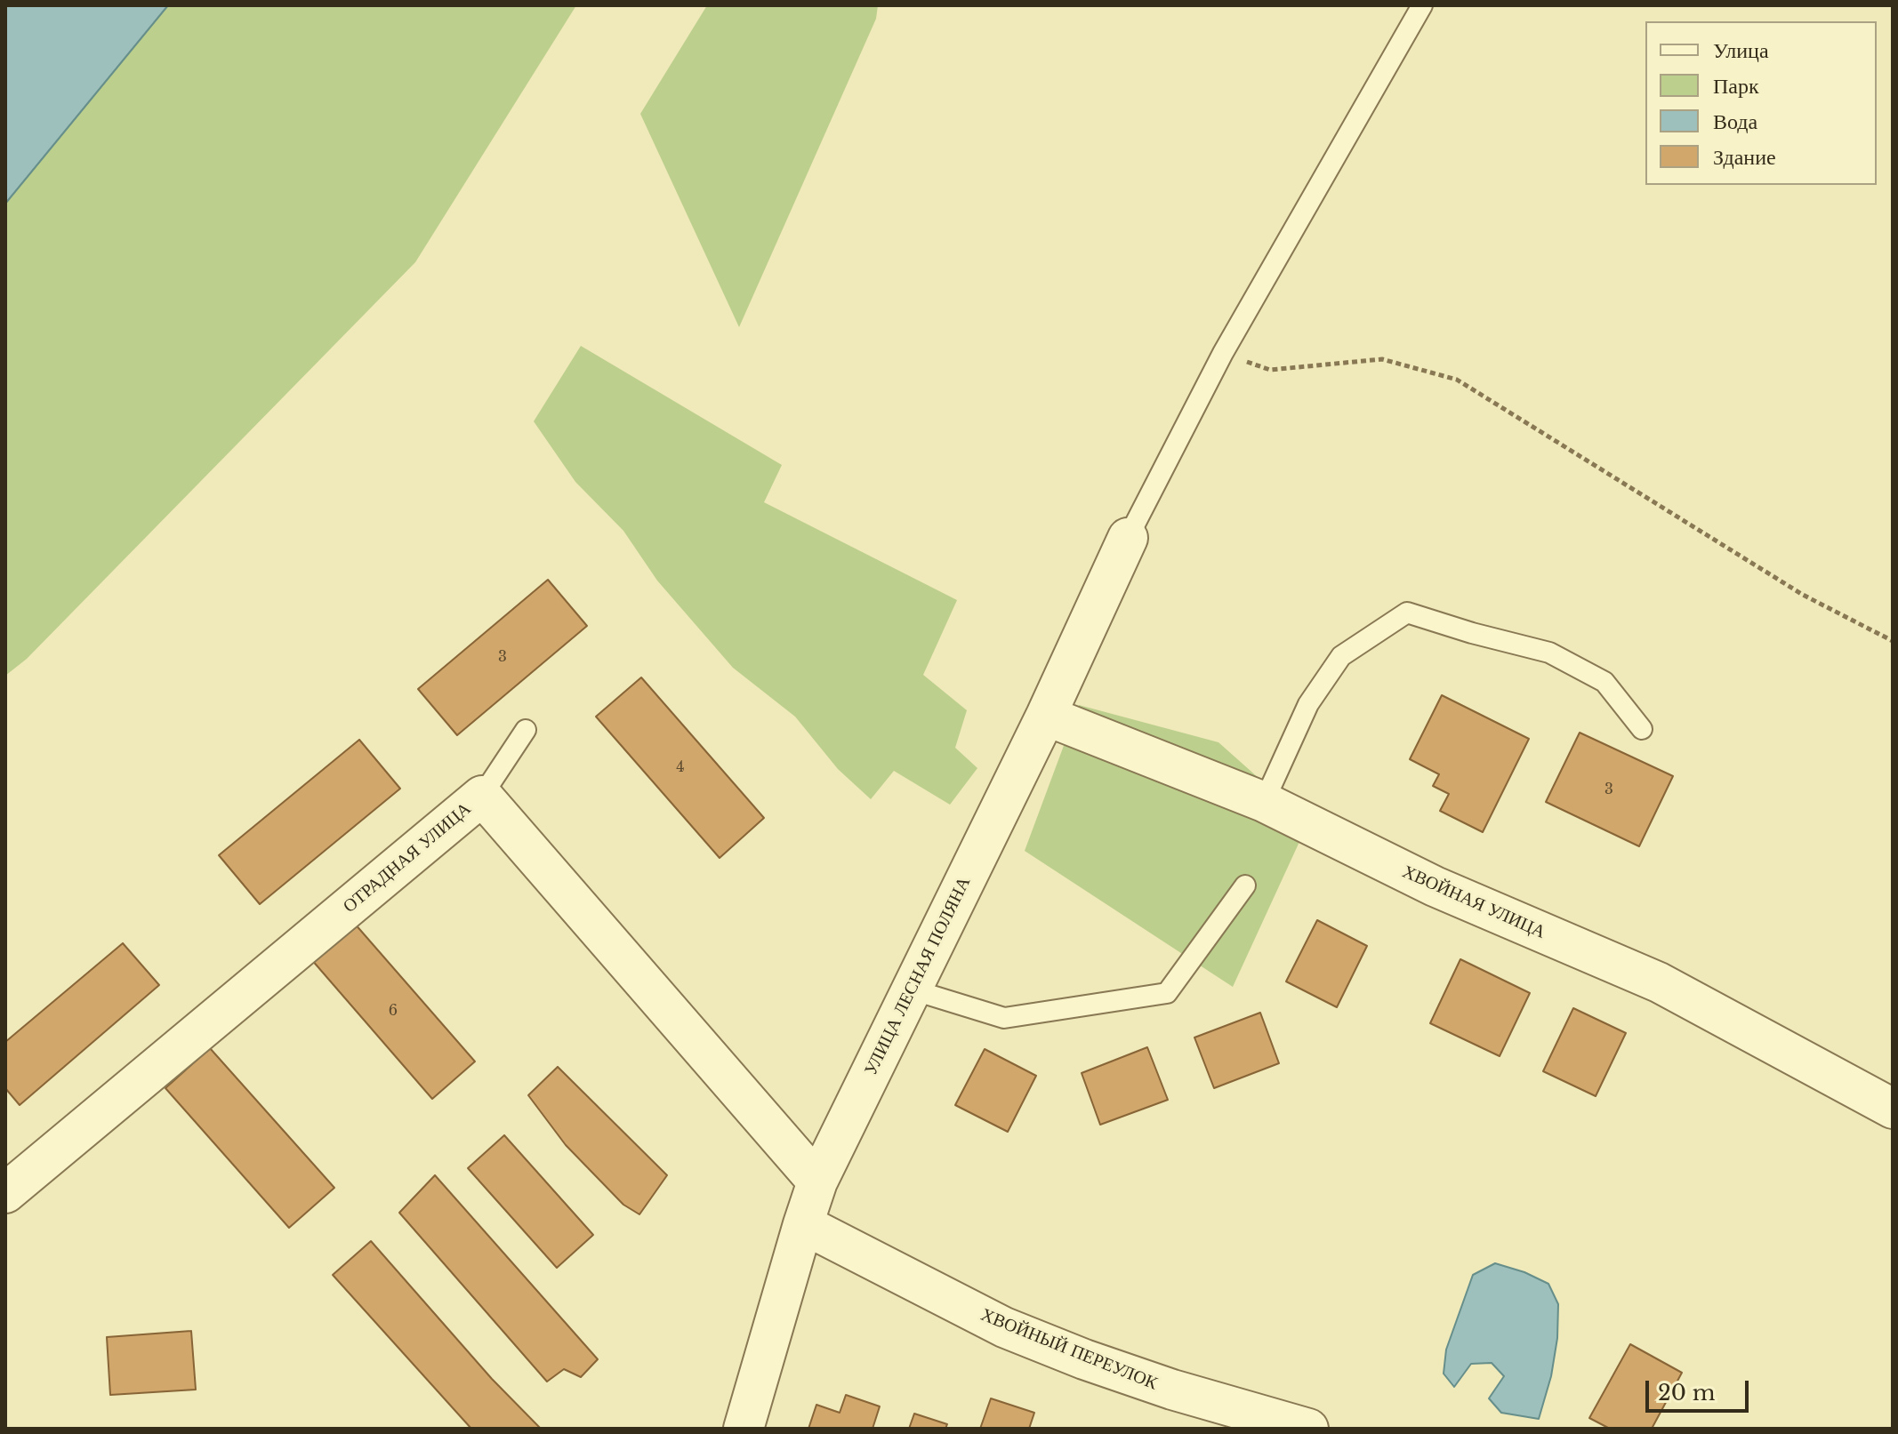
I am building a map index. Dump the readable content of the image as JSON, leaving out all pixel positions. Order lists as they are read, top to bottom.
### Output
{
  "streets": {
    "street": [
      "ОТРАДНАЯ УЛИЦА",
      "ХВОЙНАЯ УЛИЦА",
      "УЛИЦА ЛЕСНАЯ ПОЛЯНА",
      "ХВОЙНЫЙ ПЕРЕУЛОК"
    ]
  },
  "crossings": [
    ["ОТРАДНАЯ УЛИЦА", "УЛИЦА ЛЕСНАЯ ПОЛЯНА"],
    ["ХВОЙНАЯ УЛИЦА", "УЛИЦА ЛЕСНАЯ ПОЛЯНА"],
    ["УЛИЦА ЛЕСНАЯ ПОЛЯНА", "ХВОЙНЫЙ ПЕРЕУЛОК"]
  ],
  "house_numbers": [
    "3",
    "4",
    "3",
    "6"
  ],
  "legend": [
    "Улица",
    "Парк",
    "Вода",
    "Здание"
  ],
  "scale_bar": "20 m"
}
